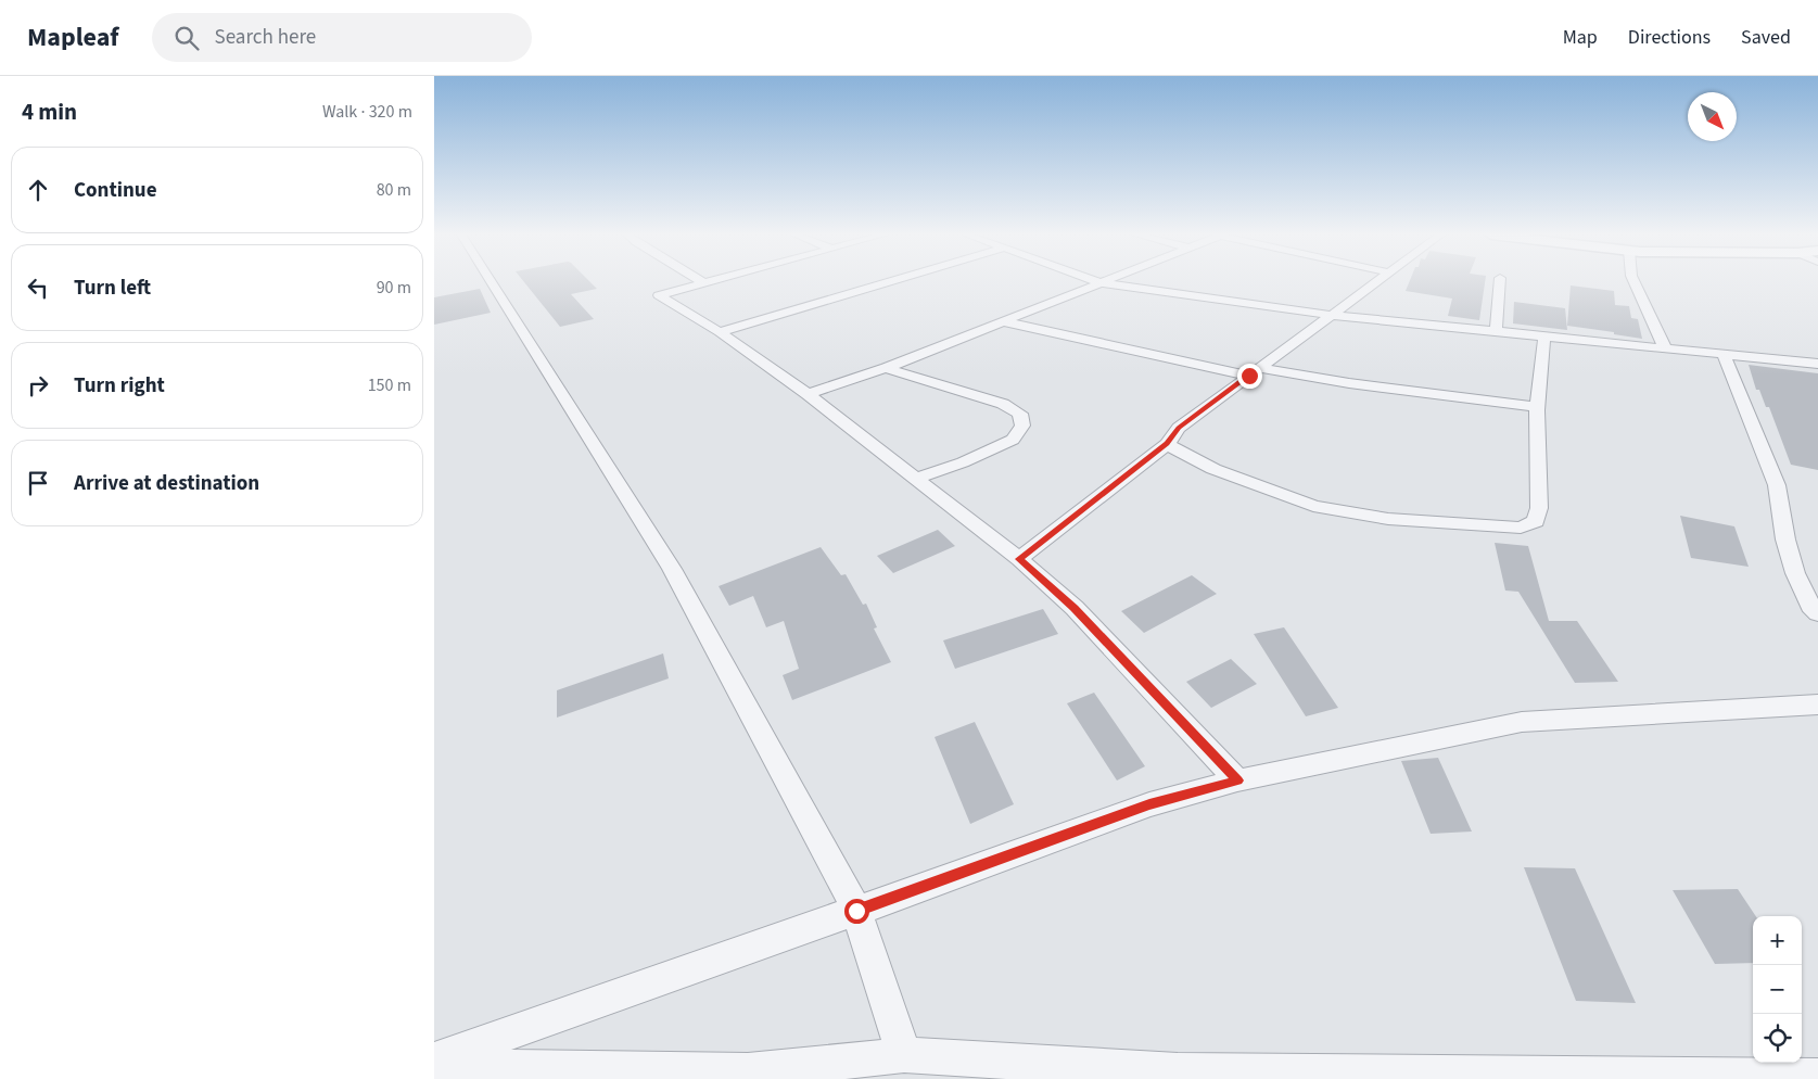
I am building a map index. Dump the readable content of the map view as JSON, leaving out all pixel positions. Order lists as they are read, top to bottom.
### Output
{
  "north": "bottom right",
  "page": {
    "header": "Mapleaf",
    "search": "Search here",
    "nav": ["Map", "Directions", "Saved"],
    "heading": ["4 min", "Walk · 320 m"],
    "list": [
      ["Continue", "80 m"],
      ["Turn left", "90 m"],
      ["Turn right", "150 m"],
      "Arrive at destination"
    ],
    "map_buttons": ["+", "−"]
  }
}
